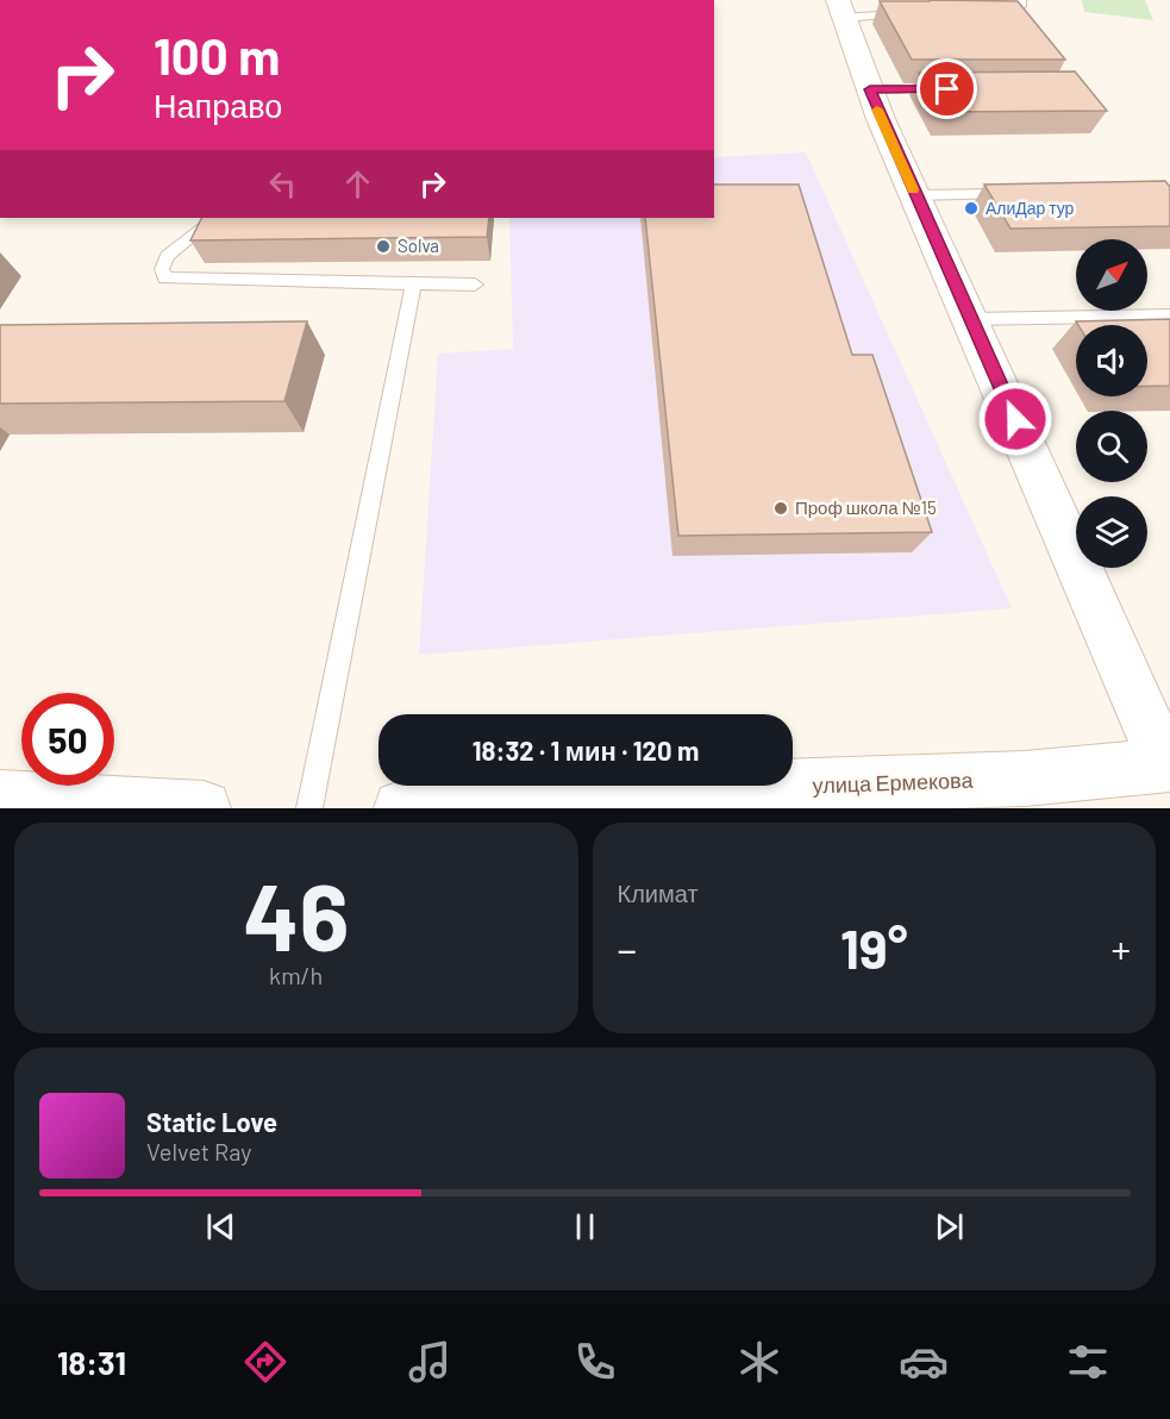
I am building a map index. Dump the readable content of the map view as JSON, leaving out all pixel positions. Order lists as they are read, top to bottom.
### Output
{
  "streets": {
    "main road": ["улица Ермекова"]
  },
  "places": ["АлиДар тур", "Solva", "Проф школа №15"],
  "north": "top right",
  "page": {
    "turn": ["100 m", "Направо"],
    "limit": "50",
    "trip": "18:32 · 1 мин · 120 m",
    "tile": [
      ["46", "km/h"],
      "Климат"
    ],
    "heat": ["−", "19°", "+"],
    "song": ["Static Love", "Velvet Ray"],
    "tabs": "18:31"
  }
}
